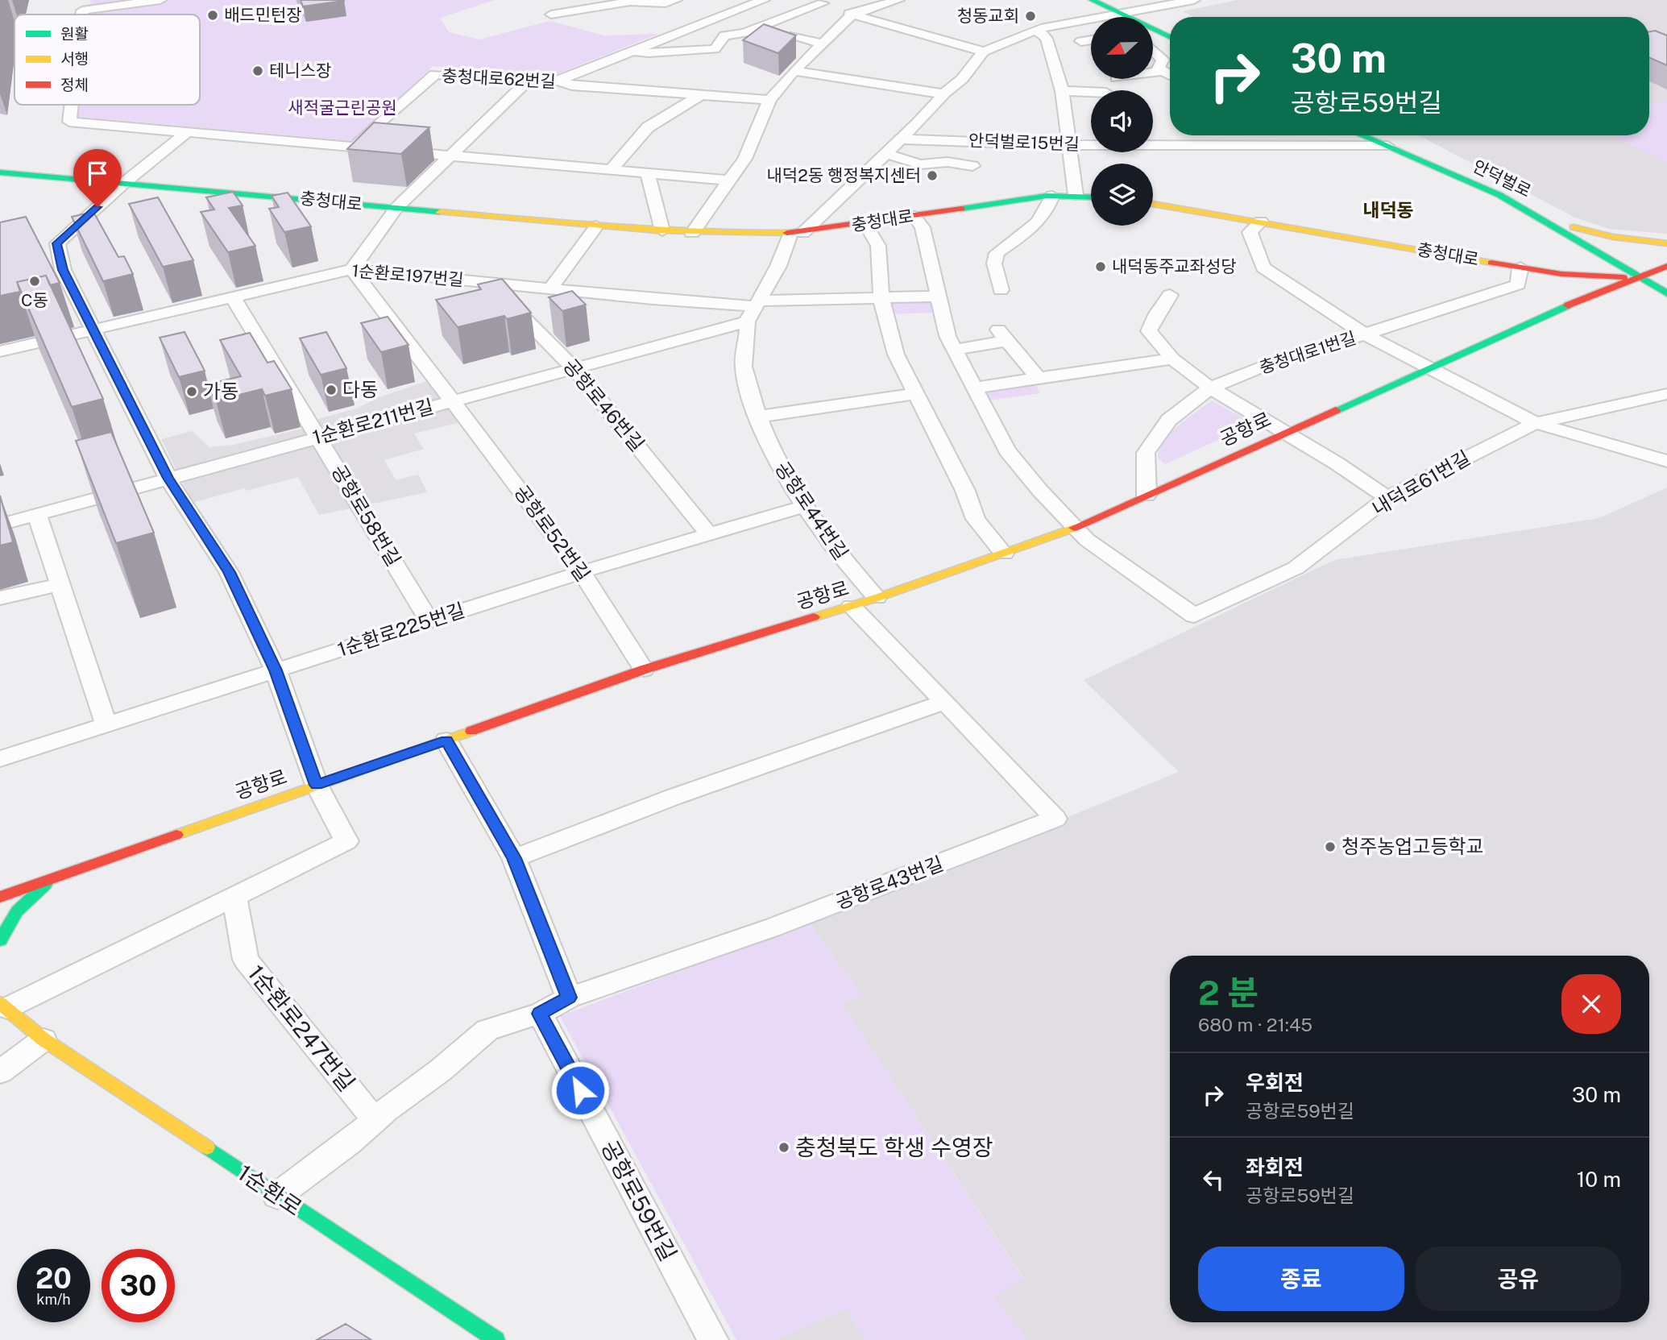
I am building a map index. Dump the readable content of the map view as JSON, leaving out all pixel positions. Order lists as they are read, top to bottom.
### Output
{
  "streets": {
    "street": [
      "충청대로62번길",
      "안덕벌로15번길",
      "안덕벌로",
      "충청대로",
      "1순환로197번길",
      "충청대로1번길",
      "공항로46번길",
      "1순환로211번길",
      "공항로",
      "내덕로61번길",
      "공항로44번길",
      "공항로58번길",
      "공항로52번길",
      "1순환로225번길",
      "공항로43번길",
      "1순환로247번길",
      "1순환로",
      "공항로59번길"
    ]
  },
  "crossings": [
    ["안덕벌로15번길", "안덕벌로"],
    ["안덕벌로", "충청대로"],
    ["안덕벌로", "공항로"],
    ["충청대로", "충청대로1번길"],
    ["충청대로", "공항로"],
    ["1순환로197번길", "공항로46번길"],
    ["1순환로197번길", "공항로58번길"],
    ["1순환로197번길", "공항로52번길"],
    ["충청대로1번길", "공항로"],
    ["공항로46번길", "1순환로211번길"],
    ["공항로46번길", "1순환로225번길"],
    ["1순환로211번길", "공항로58번길"],
    ["1순환로211번길", "공항로52번길"],
    ["공항로", "내덕로61번길"],
    ["공항로", "공항로44번길"],
    ["공항로", "공항로52번길"],
    ["공항로", "공항로43번길"],
    ["공항로44번길", "1순환로225번길"],
    ["공항로58번길", "1순환로225번길"],
    ["공항로52번길", "1순환로225번길"]
  ],
  "districts": ["내덕동"],
  "parks": ["새적굴근린공원"],
  "places": [
    "배드민턴장",
    "청동교회",
    "테니스장",
    "내덕2동 행정복지센터",
    "내덕동주교좌성당",
    "C동",
    "다동",
    "가동",
    "청주농업고등학교",
    "충청북도 학생 수영장"
  ],
  "legend": ["원활", "서행", "정체"],
  "north": "left",
  "page": {
    "turn": ["30 m", "공항로59번길"],
    "heading": ["2 분", "680 m · 21:45"],
    "list": [
      {
        "name": "우회전",
        "note": "공항로59번길",
        "value": "30 m"
      },
      {
        "name": "좌회전",
        "note": "공항로59번길",
        "value": "10 m"
      }
    ],
    "buttons": ["종료", "공유"],
    "speed": "20 km/h",
    "limit": "30"
  }
}
